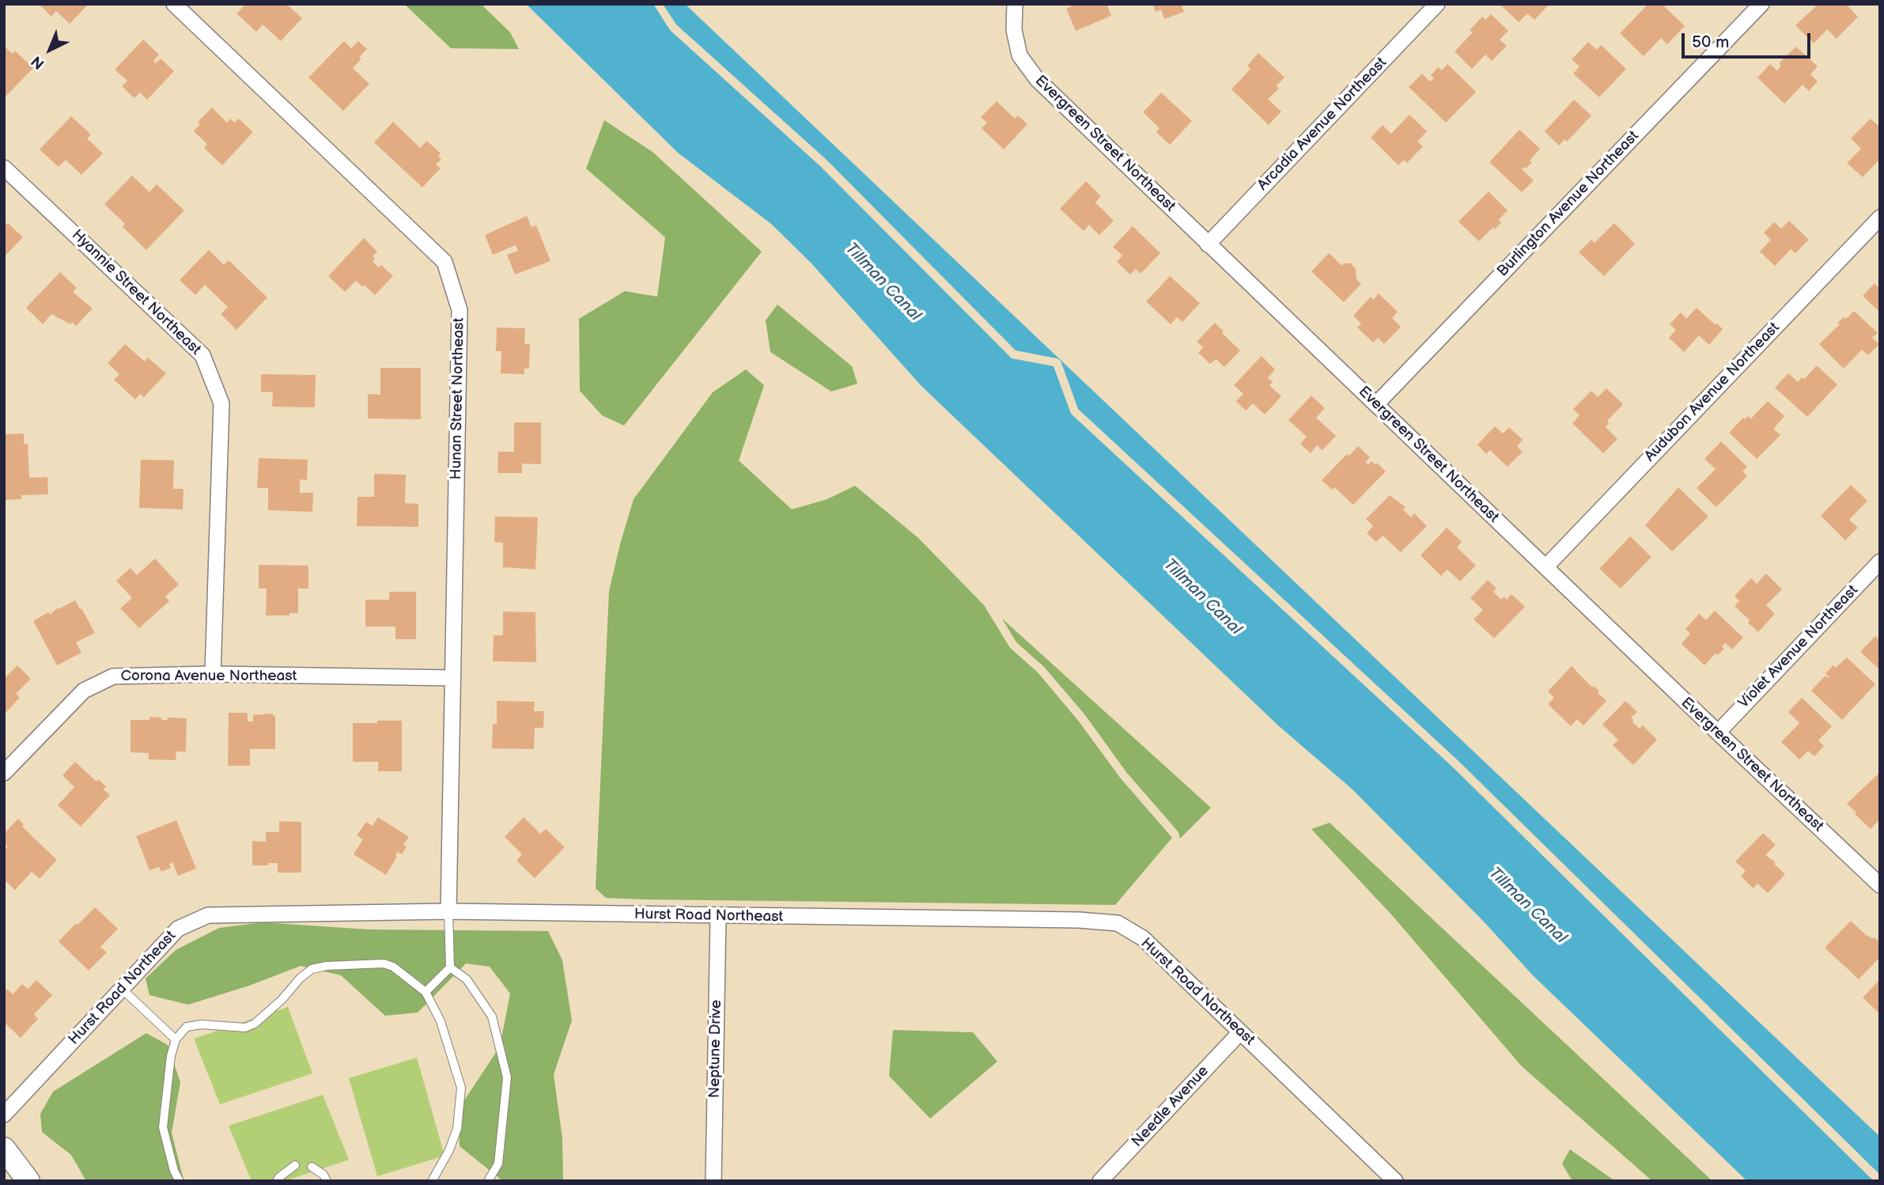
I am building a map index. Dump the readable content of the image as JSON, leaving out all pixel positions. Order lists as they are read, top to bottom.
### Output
{
  "streets": {
    "street": [
      "Arcadia Avenue Northeast",
      "Evergreen Street Northeast",
      "Burlington Avenue Northeast",
      "Hyannie Street Northeast",
      "Audubon Avenue Northeast",
      "Hunan Street Northeast",
      "Violet Avenue Northeast",
      "Corona Avenue Northeast",
      "Hurst Road Northeast",
      "Neptune Drive",
      "Needle Avenue"
    ]
  },
  "crossings": [
    ["Arcadia Avenue Northeast", "Evergreen Street Northeast"],
    ["Evergreen Street Northeast", "Burlington Avenue Northeast"],
    ["Evergreen Street Northeast", "Audubon Avenue Northeast"],
    ["Evergreen Street Northeast", "Violet Avenue Northeast"],
    ["Hyannie Street Northeast", "Corona Avenue Northeast"],
    ["Hunan Street Northeast", "Corona Avenue Northeast"],
    ["Hunan Street Northeast", "Hurst Road Northeast"],
    ["Hurst Road Northeast", "Neptune Drive"],
    ["Hurst Road Northeast", "Needle Avenue"]
  ],
  "water": ["Tillman Canal"],
  "scale_bar": "50 m",
  "north": "bottom left"
}
